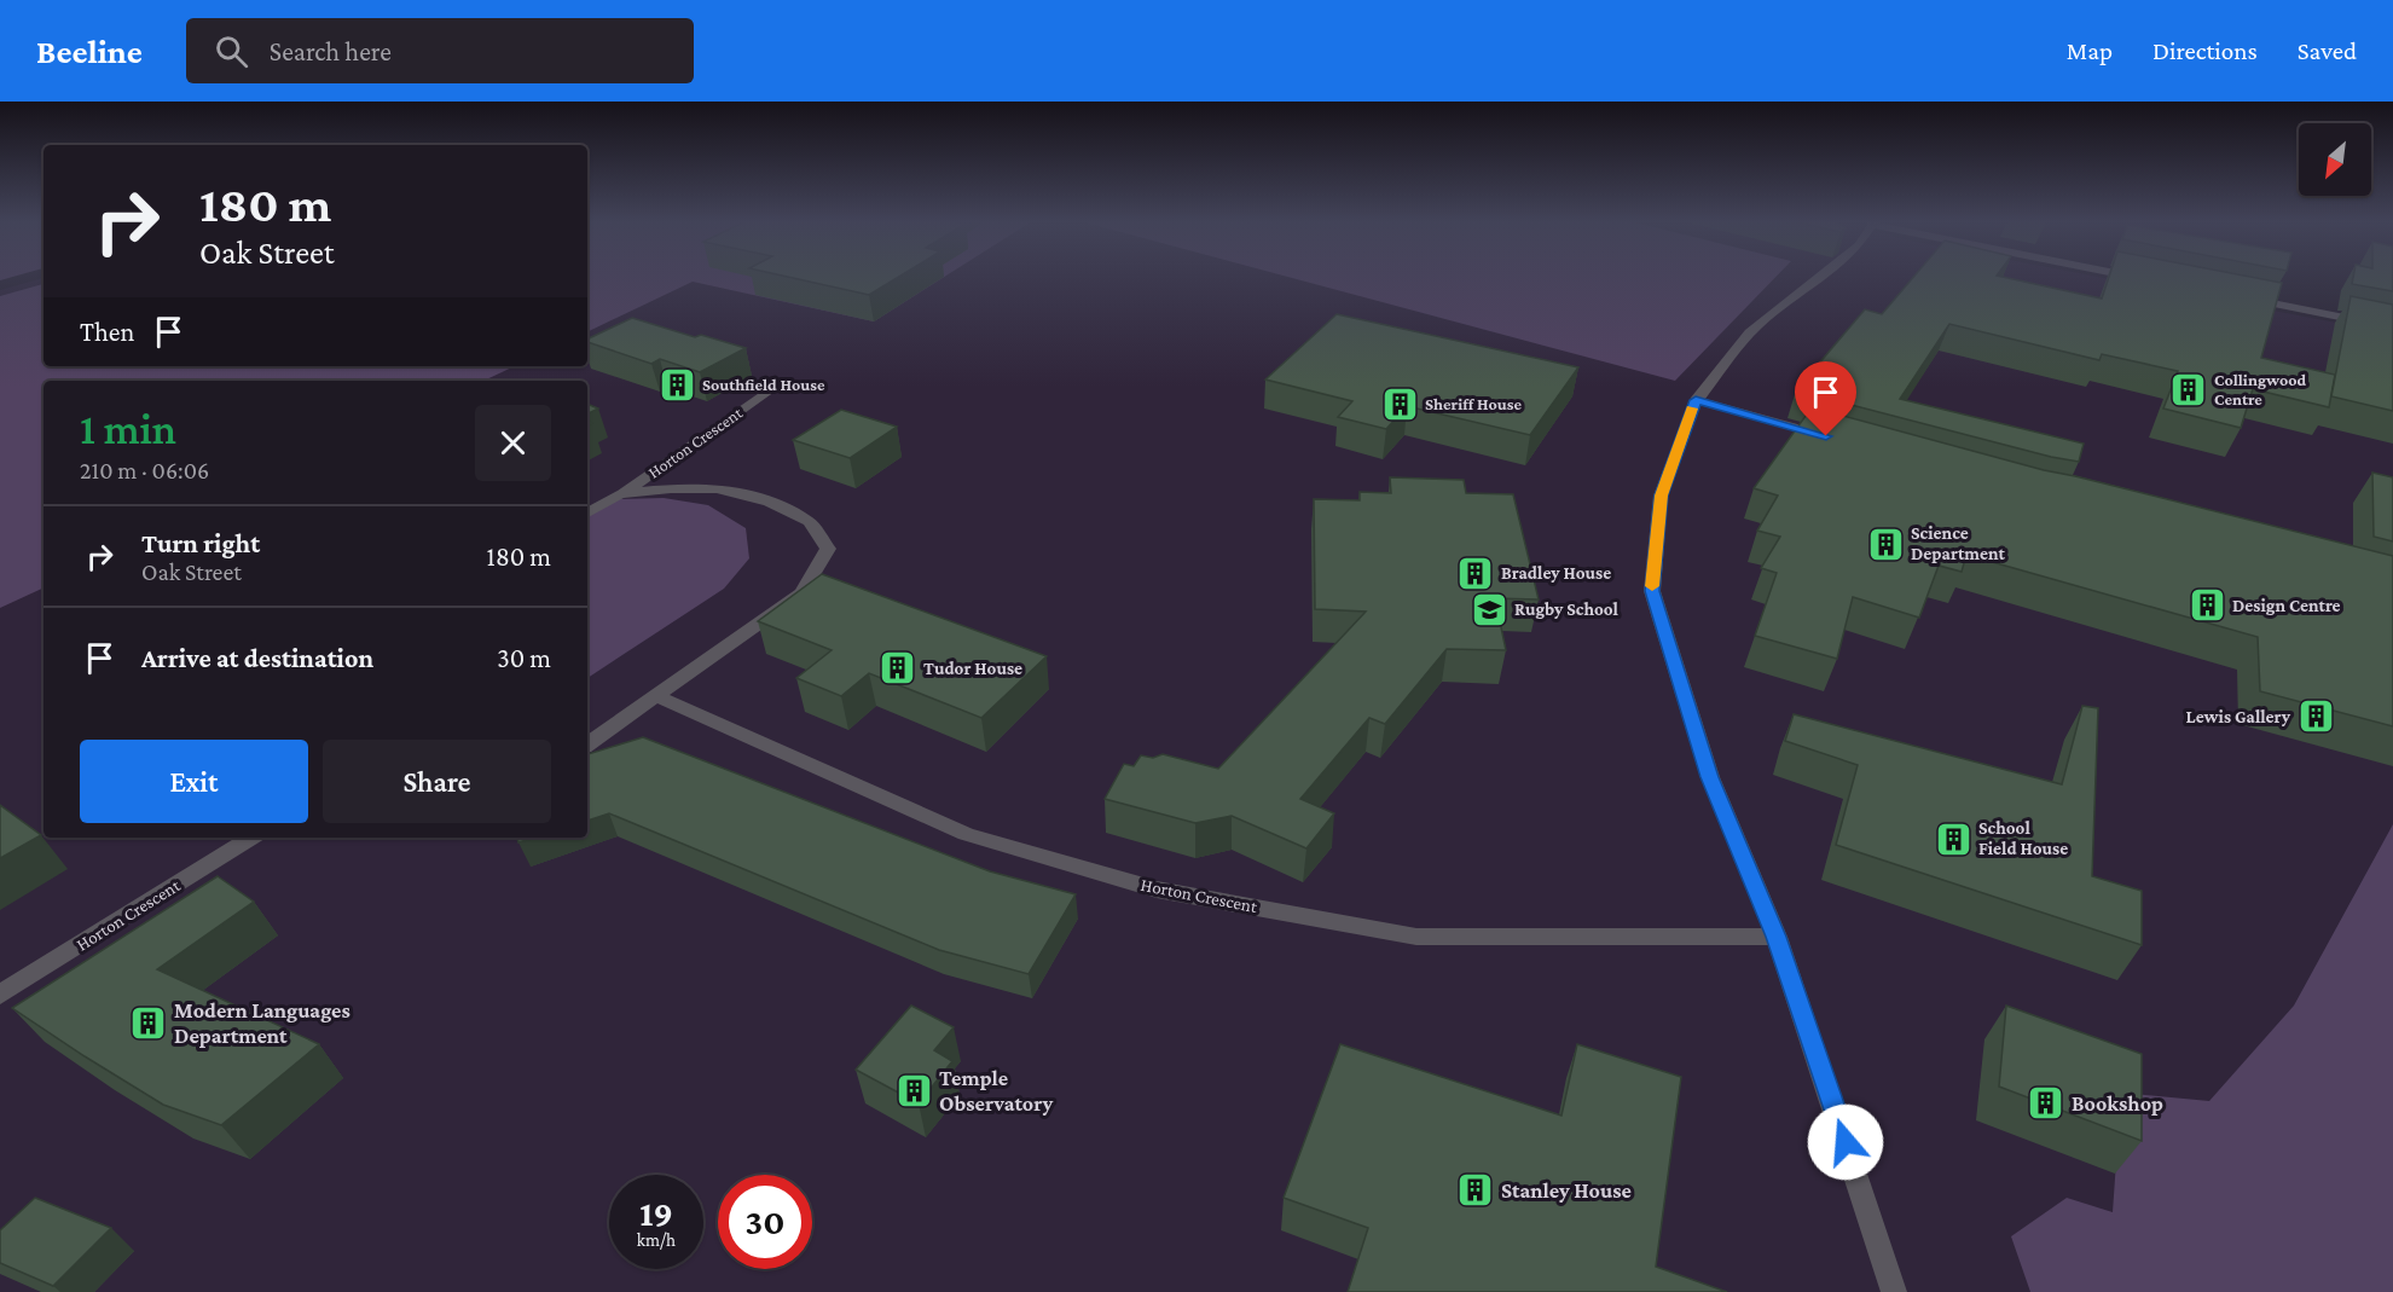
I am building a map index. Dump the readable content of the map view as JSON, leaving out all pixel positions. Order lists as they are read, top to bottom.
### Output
{
  "streets": {
    "street": ["Horton Crescent"]
  },
  "places": {
    "building": [
      "Southfield House",
      "Collingwood Centre",
      "Sheriff House",
      "Science Department",
      "Bradley House",
      "Design Centre",
      "Tudor House",
      "Lewis Gallery",
      "School Field House",
      "Modern Languages Department",
      "Temple Observatory",
      "Bookshop",
      "Stanley House"
    ],
    "school or university": ["Rugby School"]
  },
  "north": "bottom left",
  "page": {
    "header": "Beeline",
    "search": "Search here",
    "nav": ["Map", "Directions", "Saved"],
    "turn": ["180 m", "Oak Street"],
    "then": "Then",
    "heading": ["1 min", "210 m · 06:06"],
    "list": [
      {
        "name": "Turn right",
        "note": "Oak Street",
        "value": "180 m"
      },
      {
        "name": "Arrive at destination",
        "value": "30 m"
      }
    ],
    "buttons": ["Exit", "Share"],
    "speed": "19 km/h",
    "limit": "30"
  }
}
